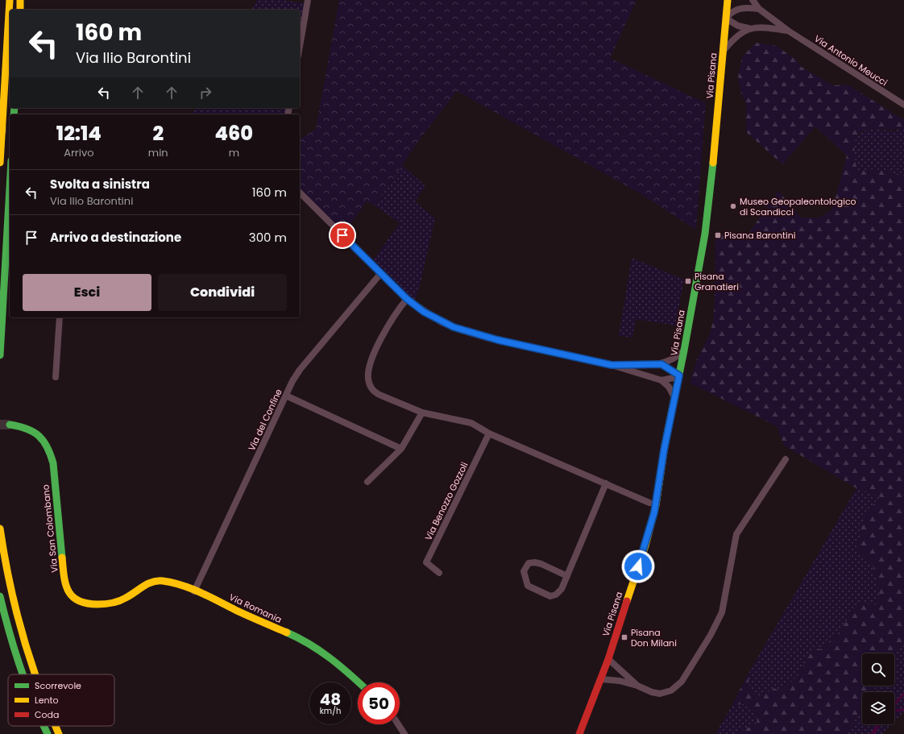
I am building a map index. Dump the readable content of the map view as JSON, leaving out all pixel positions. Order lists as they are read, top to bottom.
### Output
{
  "streets": {
    "main road": ["Via Pisana", "Via San Colombano", "Via Romania"],
    "street": ["Via Antonio Meucci", "Via del Confine", "Via Benozzo Gozzoli"]
  },
  "crossings": [
    ["Via Antonio Meucci", "Via Pisana"],
    ["Via del Confine", "Via Romania"],
    ["Via San Colombano", "Via Romania"]
  ],
  "places": {
    "other": ["Museo Geopaleontologico di Scandicci"],
    "transit": ["Pisana Barontini", "Pisana Granatieri", "Pisana Don Milani"]
  },
  "legend": ["Scorrevole", "Lento", "Coda"],
  "page": {
    "turn": ["160 m", "Via Ilio Barontini"],
    "eta": [
      "12:14",
      "Arrivo",
      "2",
      "min",
      "460",
      "m"
    ],
    "list": [
      {
        "name": "Svolta a sinistra",
        "note": "Via Ilio Barontini",
        "value": "160 m"
      },
      {
        "name": "Arrivo a destinazione",
        "value": "300 m"
      }
    ],
    "buttons": ["Esci", "Condividi"],
    "speed": "48 km/h",
    "limit": "50"
  }
}
